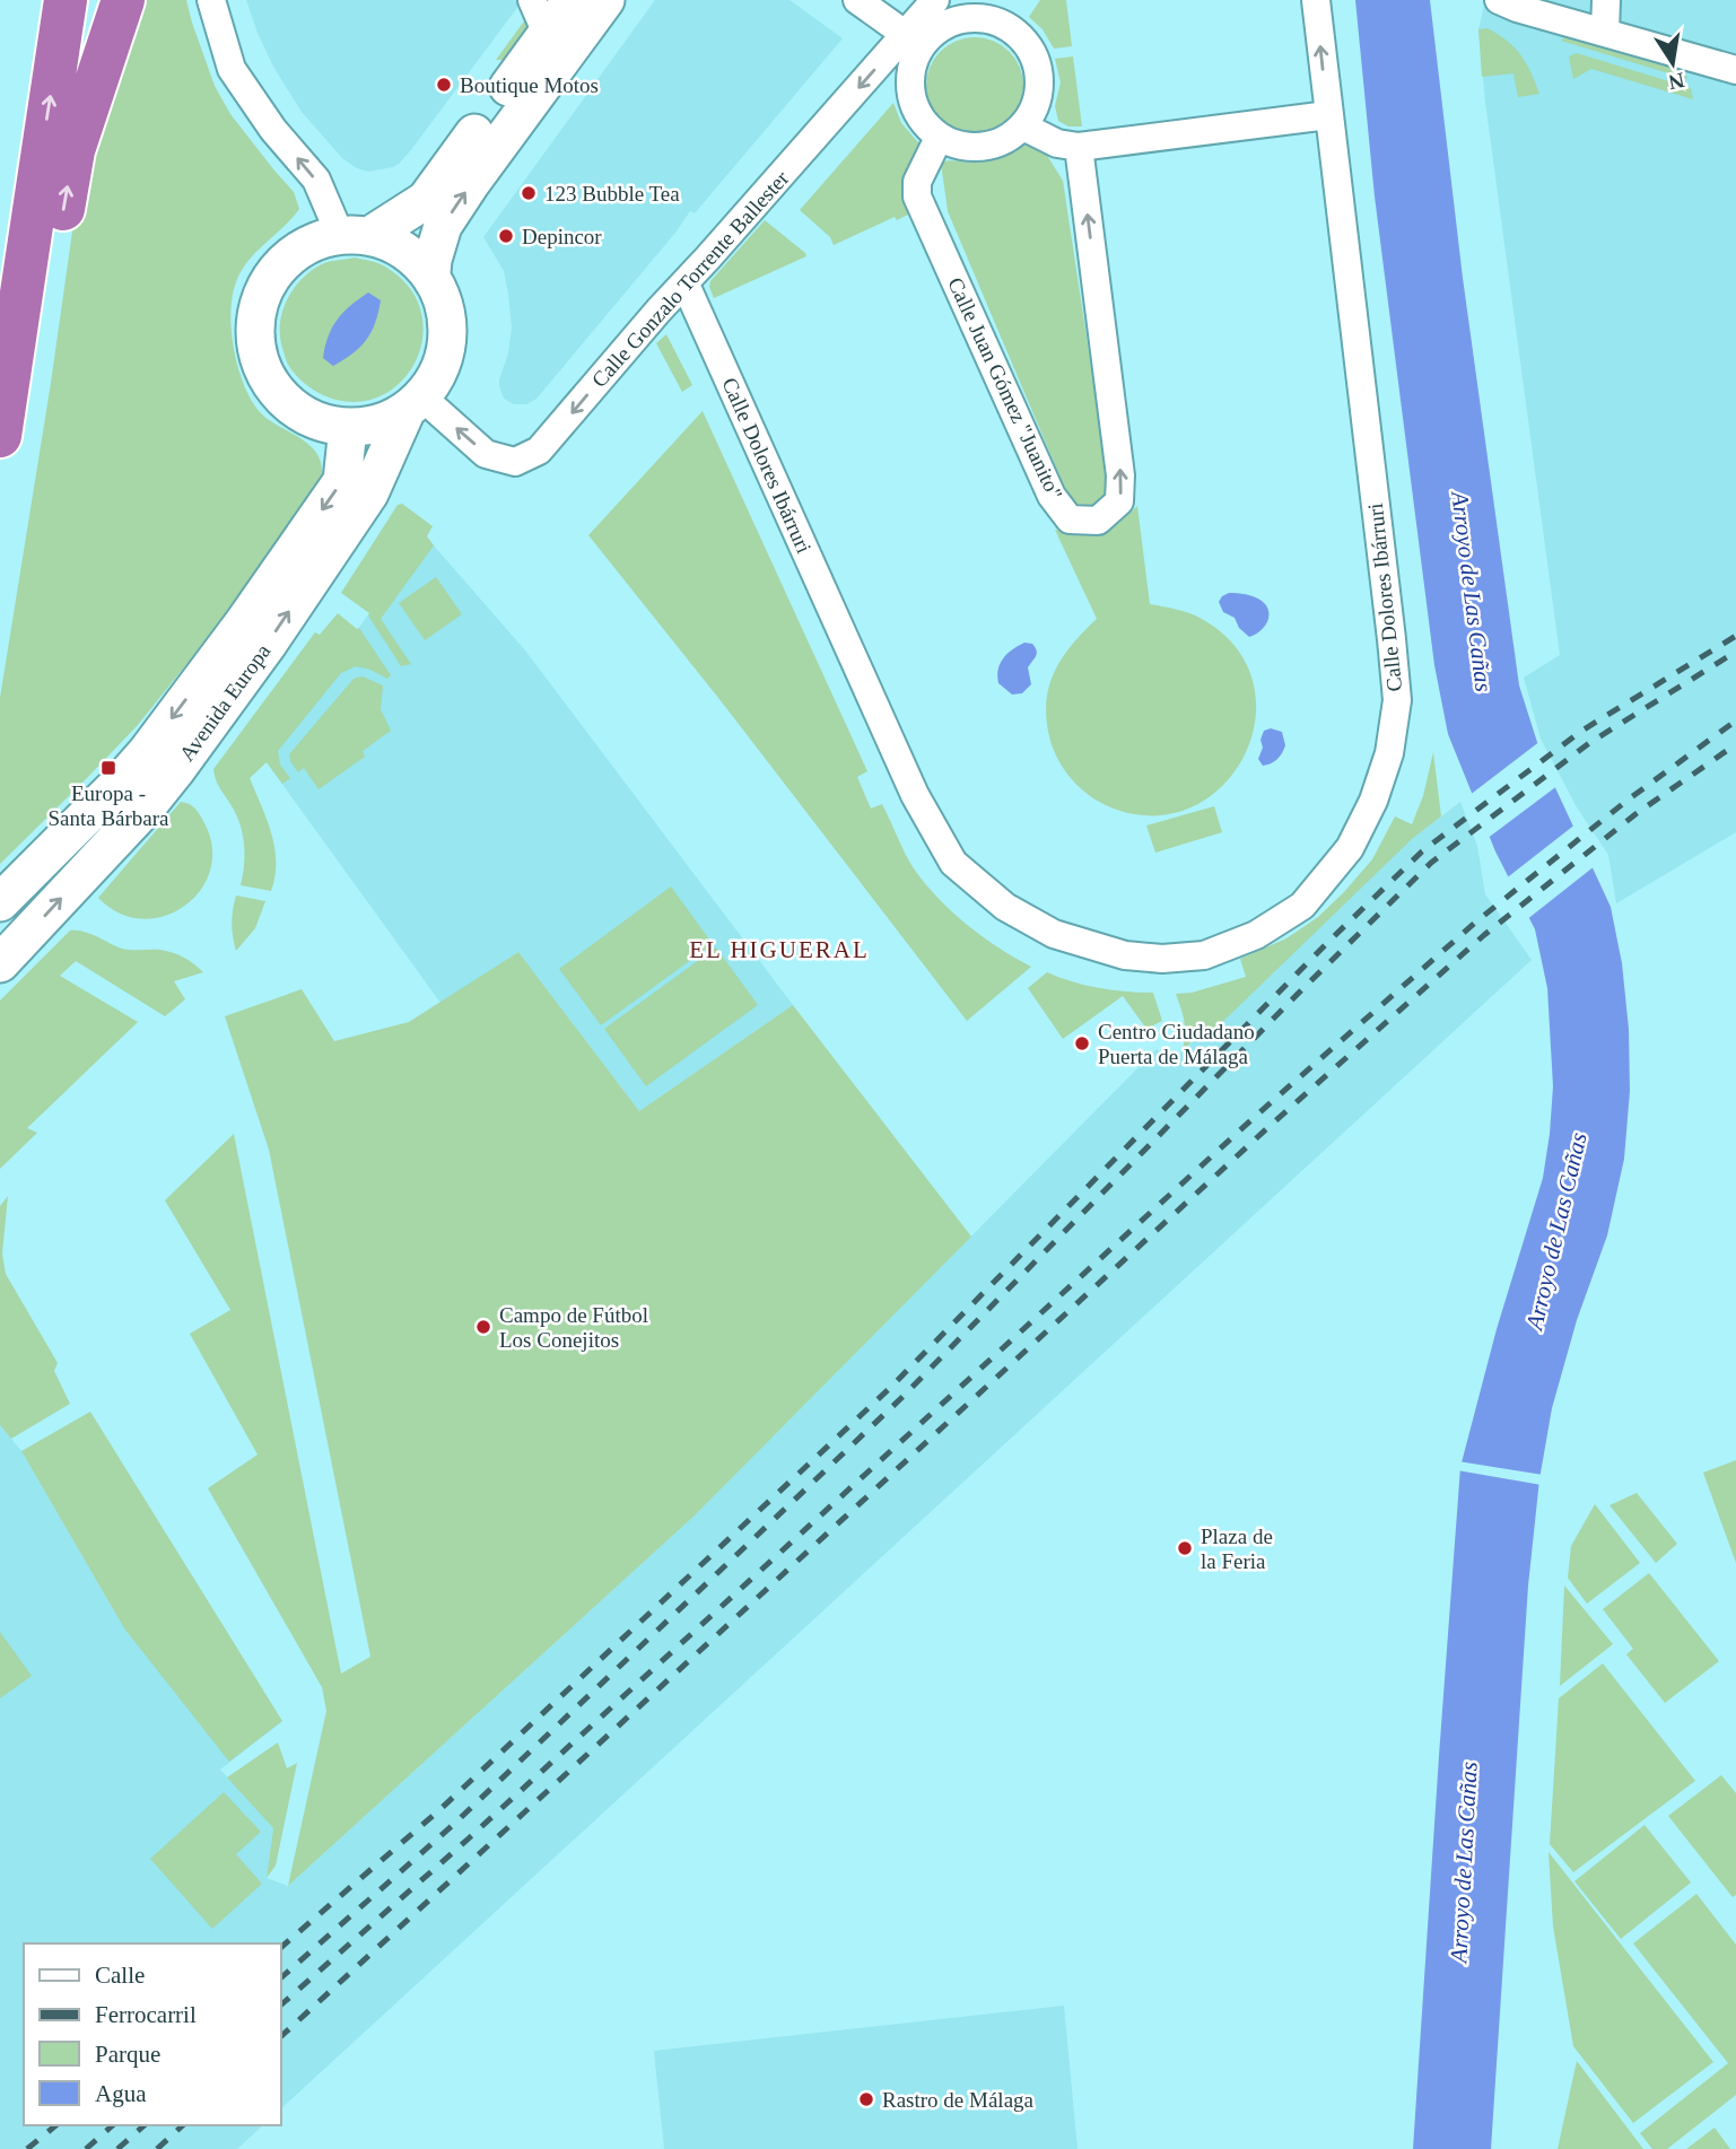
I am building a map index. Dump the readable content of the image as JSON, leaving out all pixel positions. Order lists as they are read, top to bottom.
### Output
{
  "streets": {
    "main road": ["Avenida Europa"],
    "street": ["Calle Gonzalo Torrente Ballester", "Calle Juan Gómez \"Juanito\"", "Calle Dolores Ibárruri"]
  },
  "crossings": [
    ["Calle Gonzalo Torrente Ballester", "Calle Juan Gómez \"Juanito\""],
    ["Calle Gonzalo Torrente Ballester", "Calle Dolores Ibárruri"],
    ["Calle Gonzalo Torrente Ballester", "Avenida Europa"]
  ],
  "one_way": ["Calle Gonzalo Torrente Ballester"],
  "districts": ["EL HIGUERAL"],
  "water": ["Arroyo de Las Cañas"],
  "places": {
    "other": [
      "Boutique Motos",
      "123 Bubble Tea",
      "Depincor",
      "Centro Ciudadano Puerta de Málaga",
      "Campo de Fútbol Los Conejitos",
      "Plaza de la Feria",
      "Rastro de Málaga"
    ],
    "transit": ["Europa - Santa Bárbara"]
  },
  "legend": [
    "Calle",
    "Ferrocarril",
    "Parque",
    "Agua"
  ],
  "north": "bottom"
}
